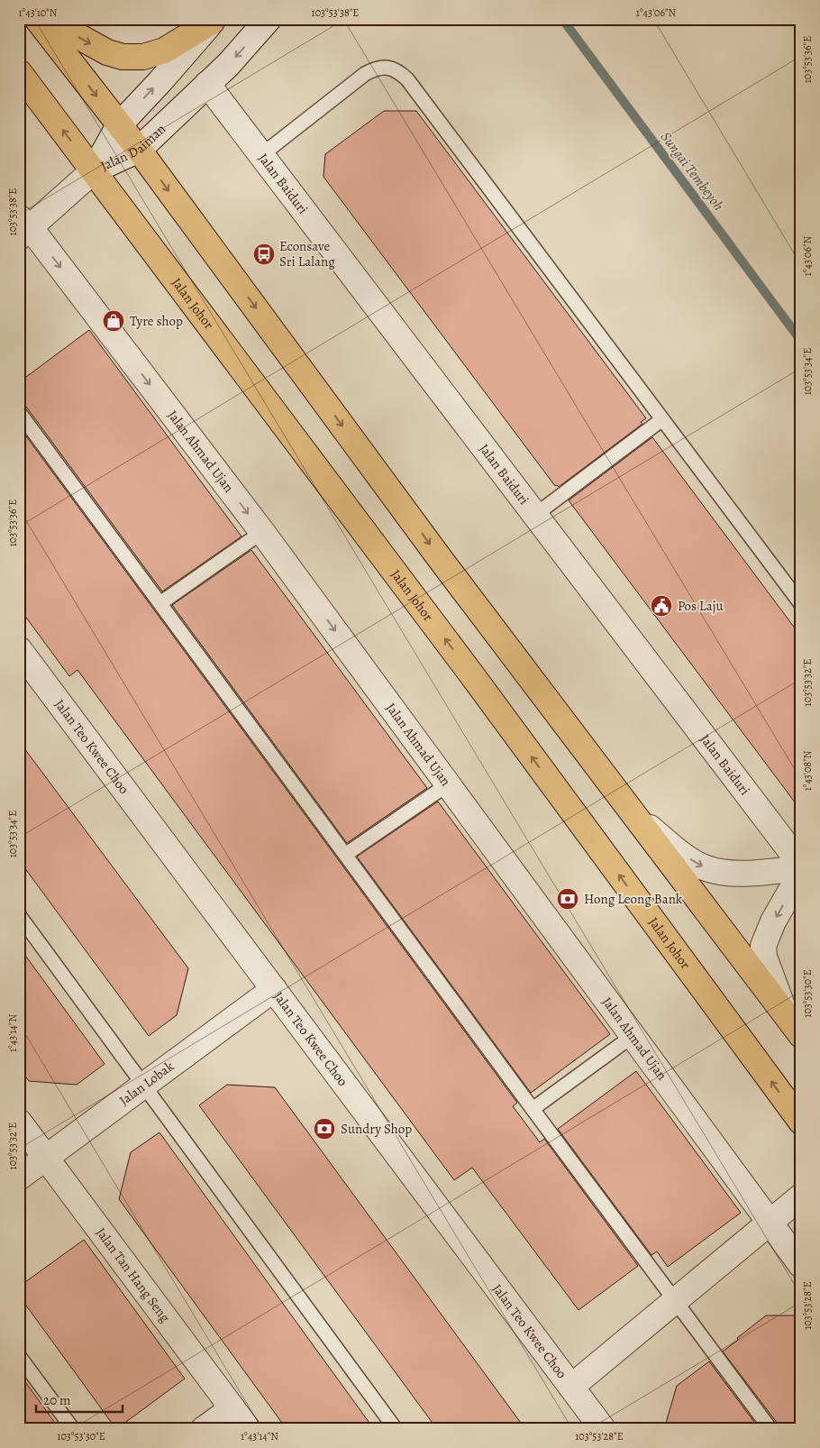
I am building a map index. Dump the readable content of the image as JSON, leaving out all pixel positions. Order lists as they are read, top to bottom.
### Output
{
  "streets": {
    "highway": ["Jalan Johor"],
    "street": [
      "Jalan Daiman",
      "Jalan Baiduri",
      "Jalan Ahmad Ujan",
      "Jalan Teo Kwee Choo",
      "Jalan Lobak",
      "Jalan Tan Hang Seng"
    ]
  },
  "crossings": [
    ["Jalan Daiman", "Jalan Baiduri"],
    ["Jalan Daiman", "Jalan Johor"],
    ["Jalan Teo Kwee Choo", "Jalan Lobak"],
    ["Jalan Lobak", "Jalan Tan Hang Seng"]
  ],
  "one_way": ["Jalan Ahmad Ujan"],
  "water": ["Sungai Tembeyoh"],
  "places": {
    "bus stop": ["Econsave Sri Lalang"],
    "shop": ["Tyre shop"],
    "public building": ["Pos Laju"],
    "bank": ["Hong Leong Bank", "Sundry Shop"]
  },
  "scale_bar": "20 m",
  "coordinates": [
    "1°43'10\"N",
    "103°53'38\"E",
    "1°43'06\"N",
    "103°53'36\"E",
    "103°53'34\"E",
    "103°53'32\"E",
    "1°43'08\"N",
    "103°53'30\"E",
    "1°43'14\"N",
    "103°53'28\"E"
  ]
}
